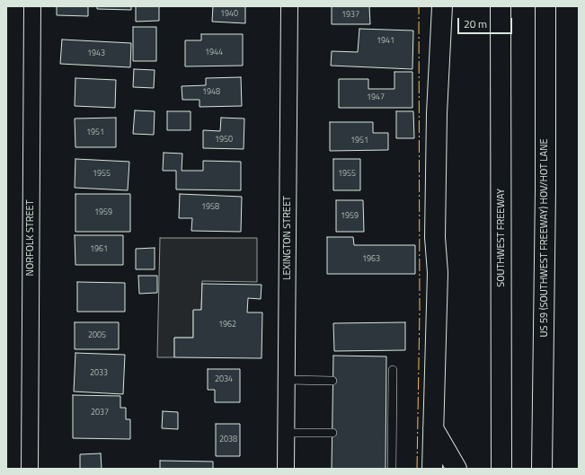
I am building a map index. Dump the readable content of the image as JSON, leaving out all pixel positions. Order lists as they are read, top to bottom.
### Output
{
  "streets": {
    "highway": ["SOUTHWEST FREEWAY", "US 59 (SOUTHWEST FREEWAY) HOV/HOT LANE"],
    "street": ["NORFOLK STREET", "LEXINGTON STREET"]
  },
  "house_numbers": [
    "1940",
    "1937",
    "1941",
    "1944",
    "1943",
    "1948",
    "1947",
    "1951",
    "1950",
    "1951",
    "1955",
    "1955",
    "1958",
    "1959",
    "1959",
    "1961",
    "1963",
    "1962",
    "2005",
    "2033",
    "2034",
    "2037",
    "2038"
  ],
  "scale_bar": "20 m"
}
